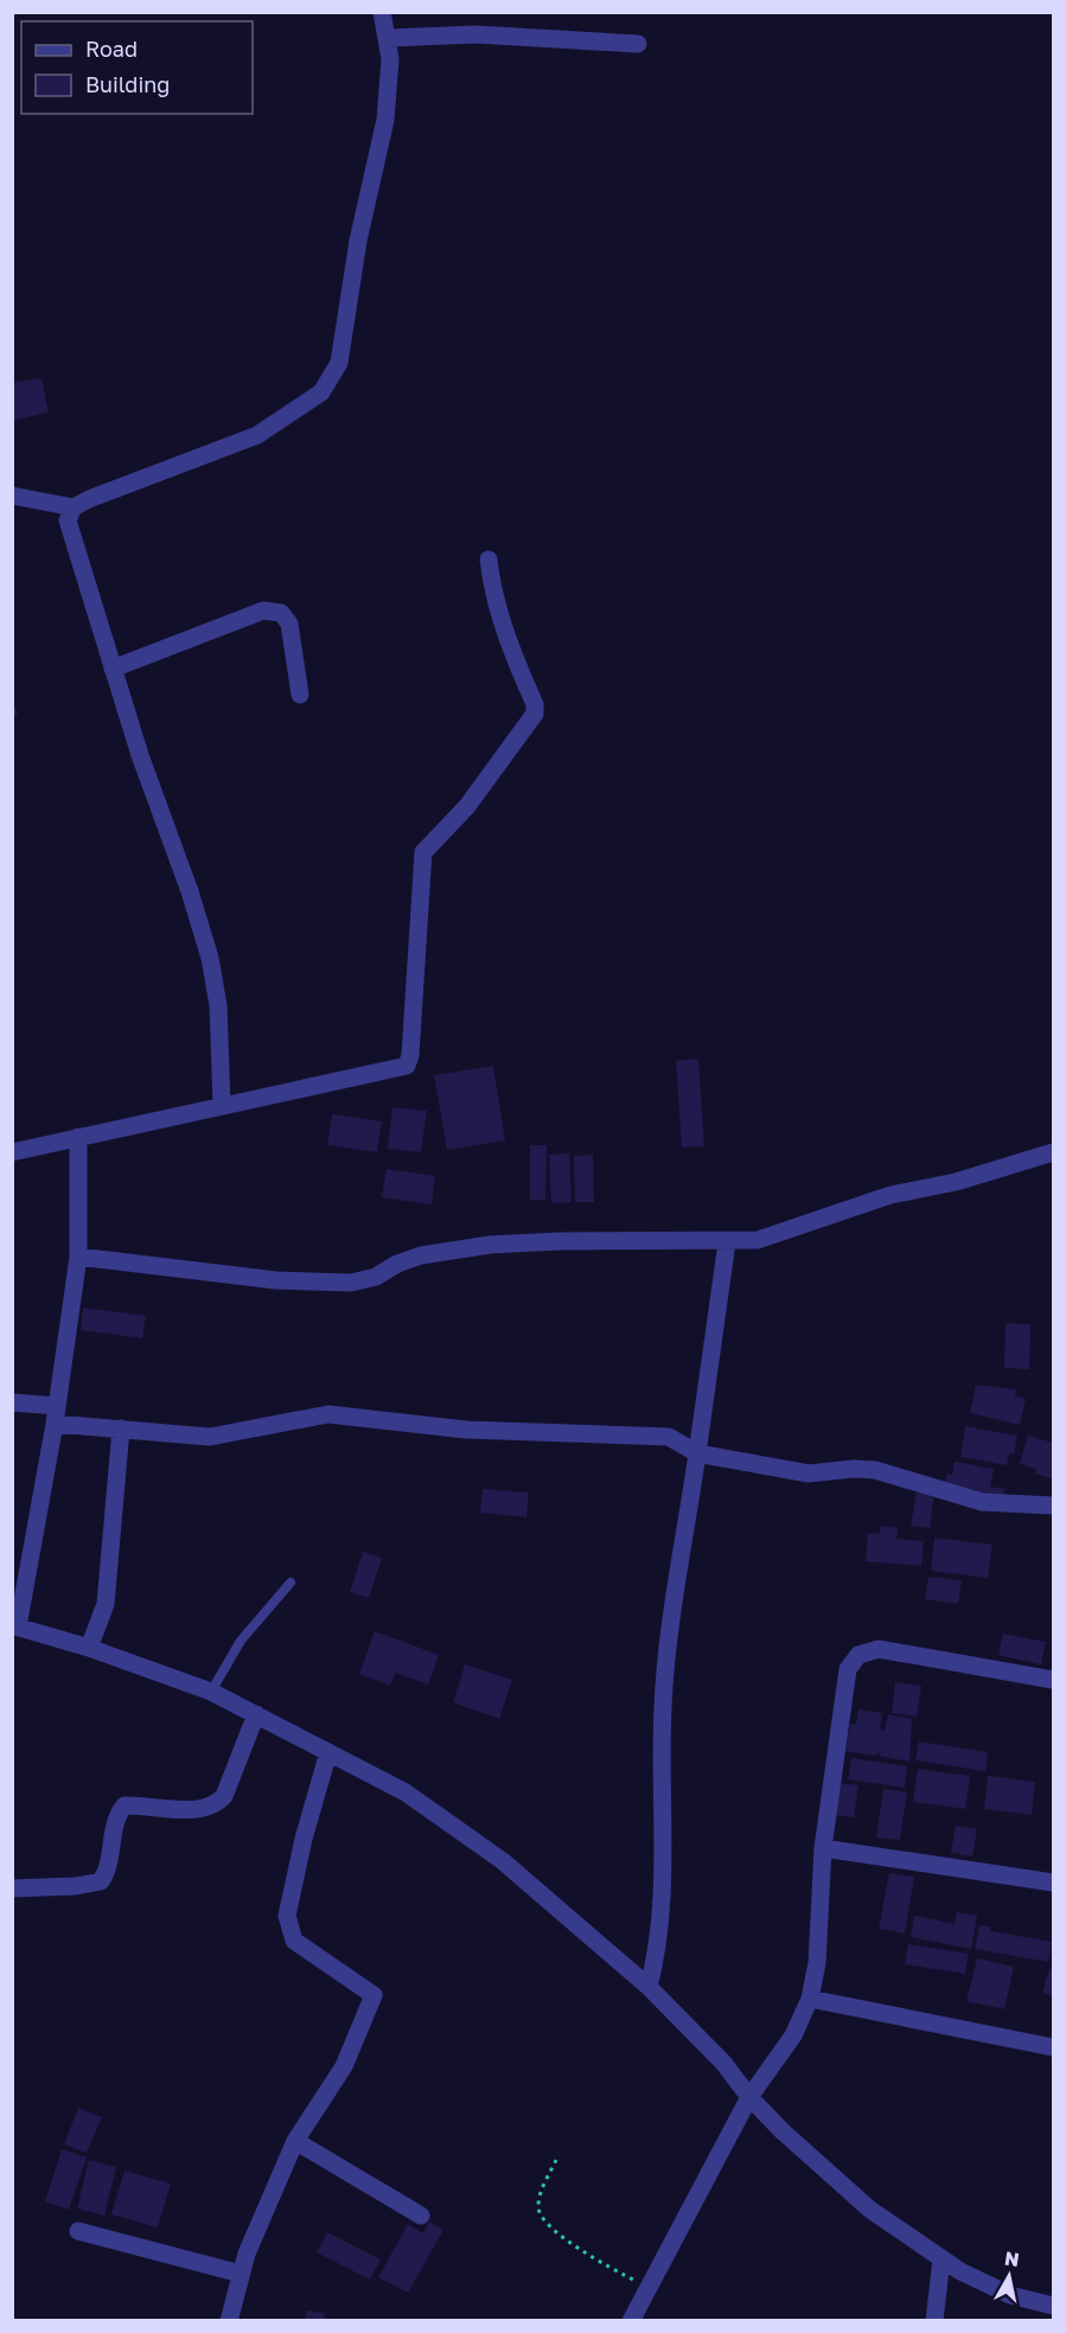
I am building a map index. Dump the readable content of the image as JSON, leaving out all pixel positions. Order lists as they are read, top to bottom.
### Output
{
  "legend": ["Road", "Building"],
  "north": "top"
}
